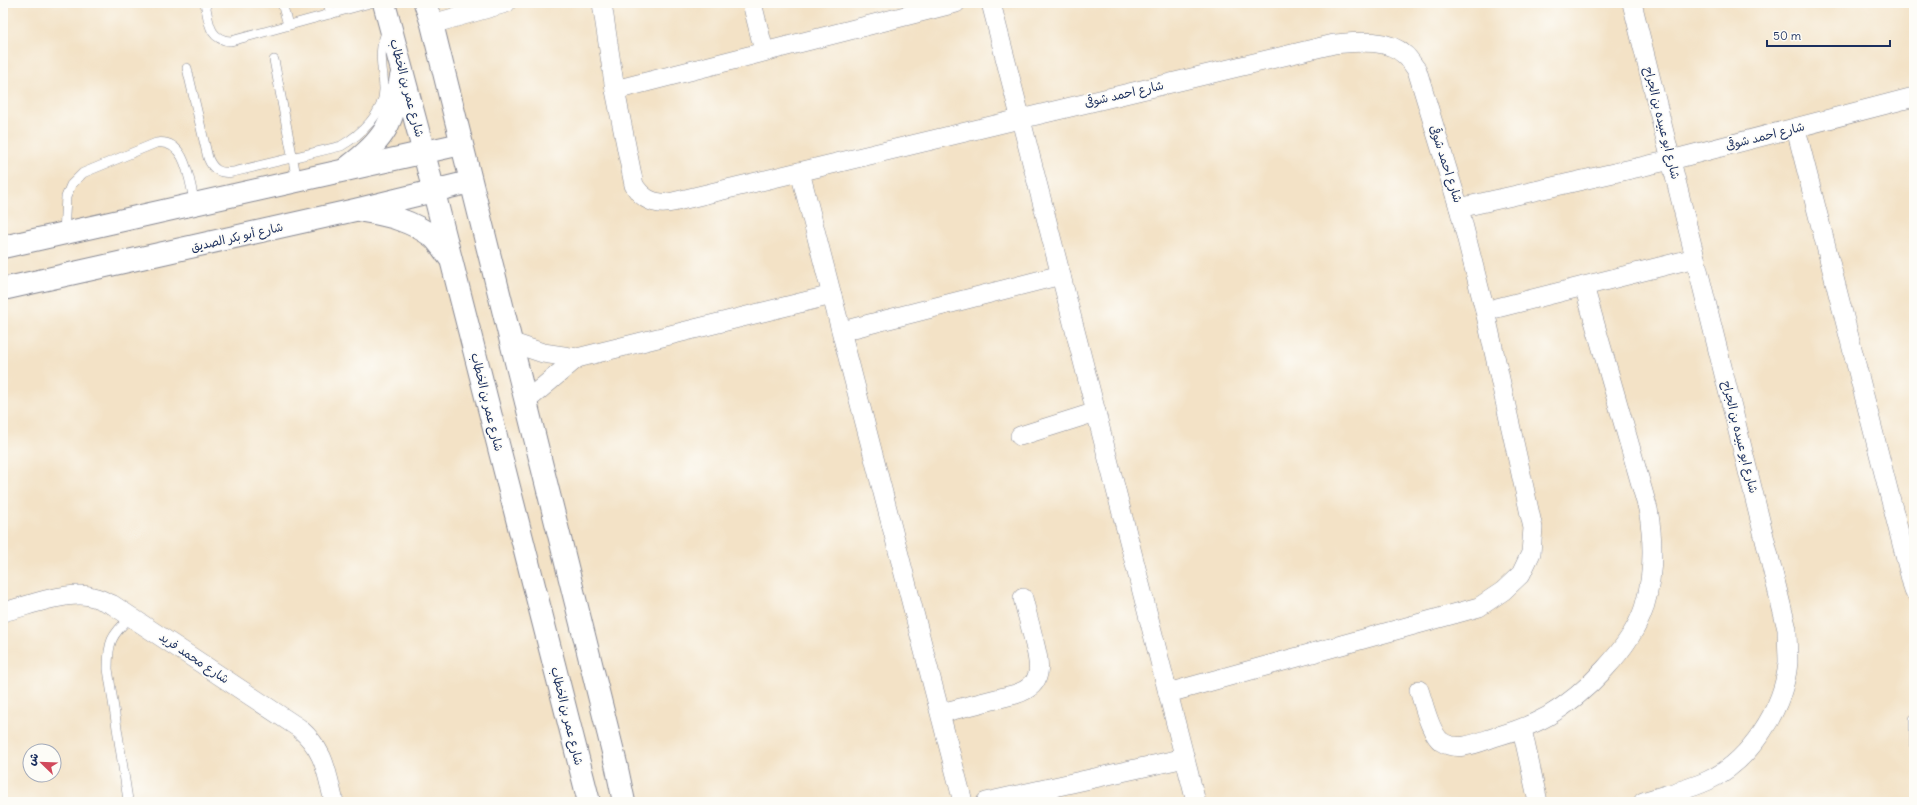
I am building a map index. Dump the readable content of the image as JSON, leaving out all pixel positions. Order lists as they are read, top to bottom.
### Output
{
  "streets": {
    "street": [
      "شارع عمر بن الخطاب",
      "شارع احمد شوقى",
      "شارع ابو عبيده بن الجراح",
      "شارع أبو بكر الصديق",
      "شارع محمد فريد"
    ]
  },
  "crossings": [
    ["شارع عمر بن الخطاب", "شارع أبو بكر الصديق"],
    ["شارع احمد شوقى", "شارع ابو عبيده بن الجراح"]
  ],
  "scale_bar": "50 m",
  "north": "top left"
}
